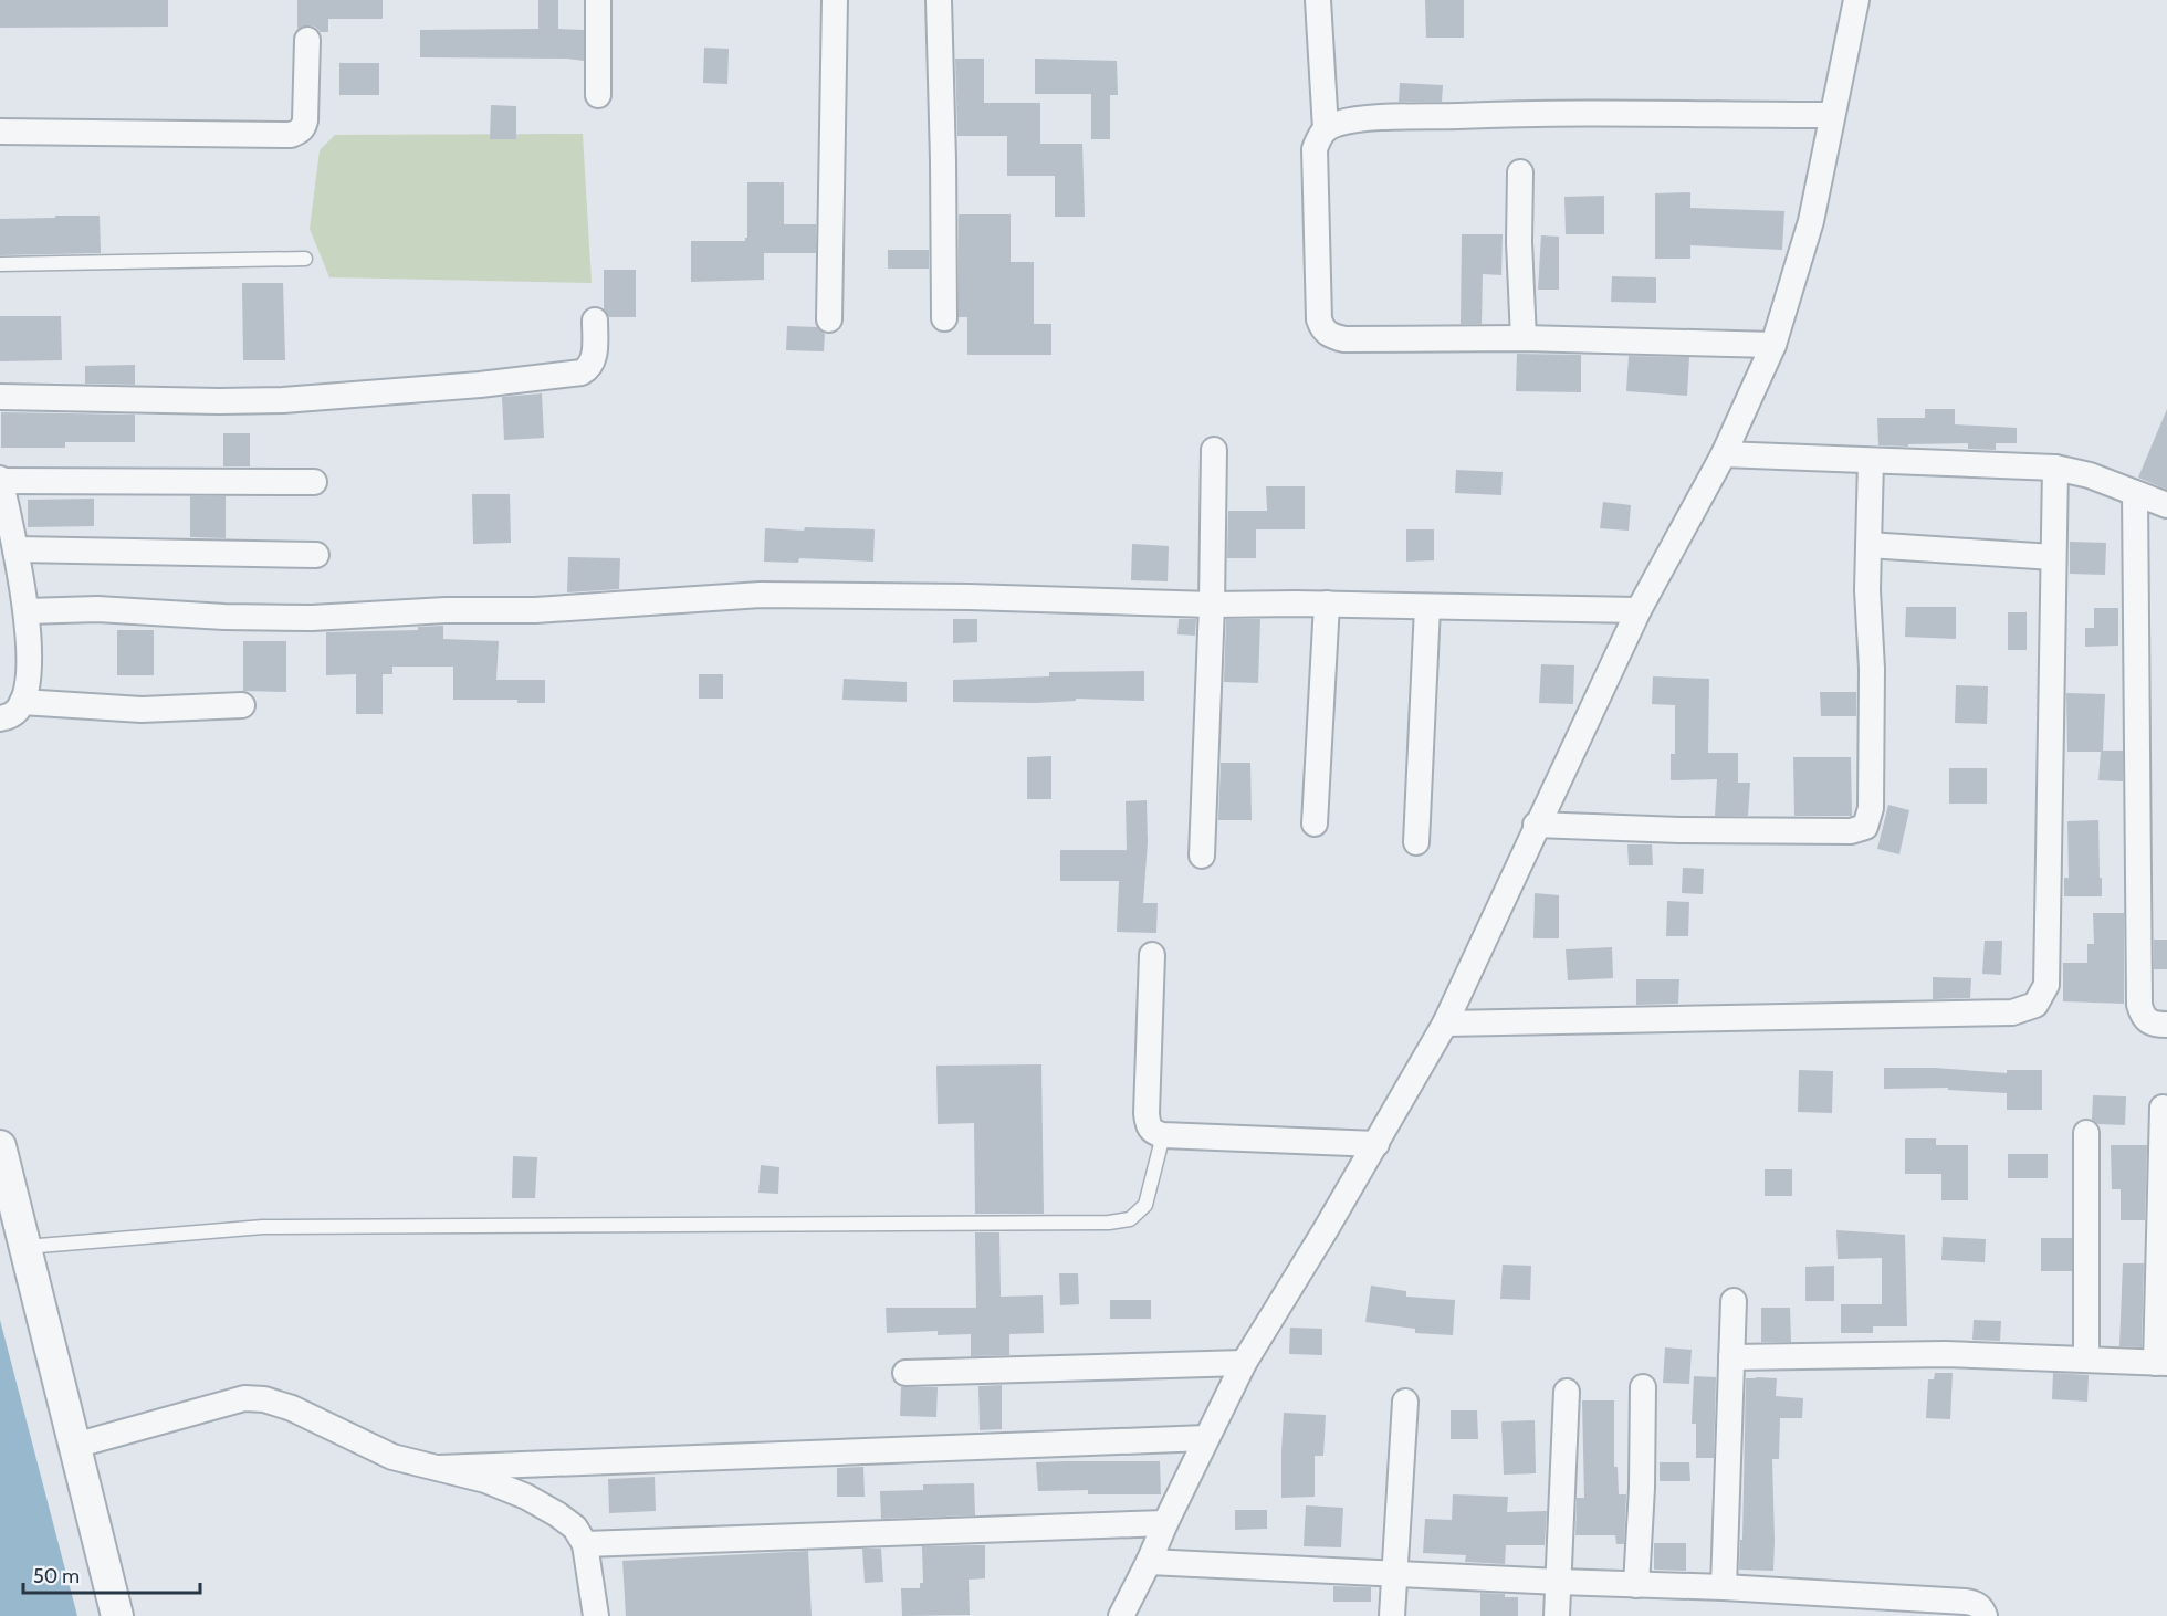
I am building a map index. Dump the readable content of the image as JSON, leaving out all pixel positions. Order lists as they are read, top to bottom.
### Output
{
  "scale_bar": "50 m"
}
